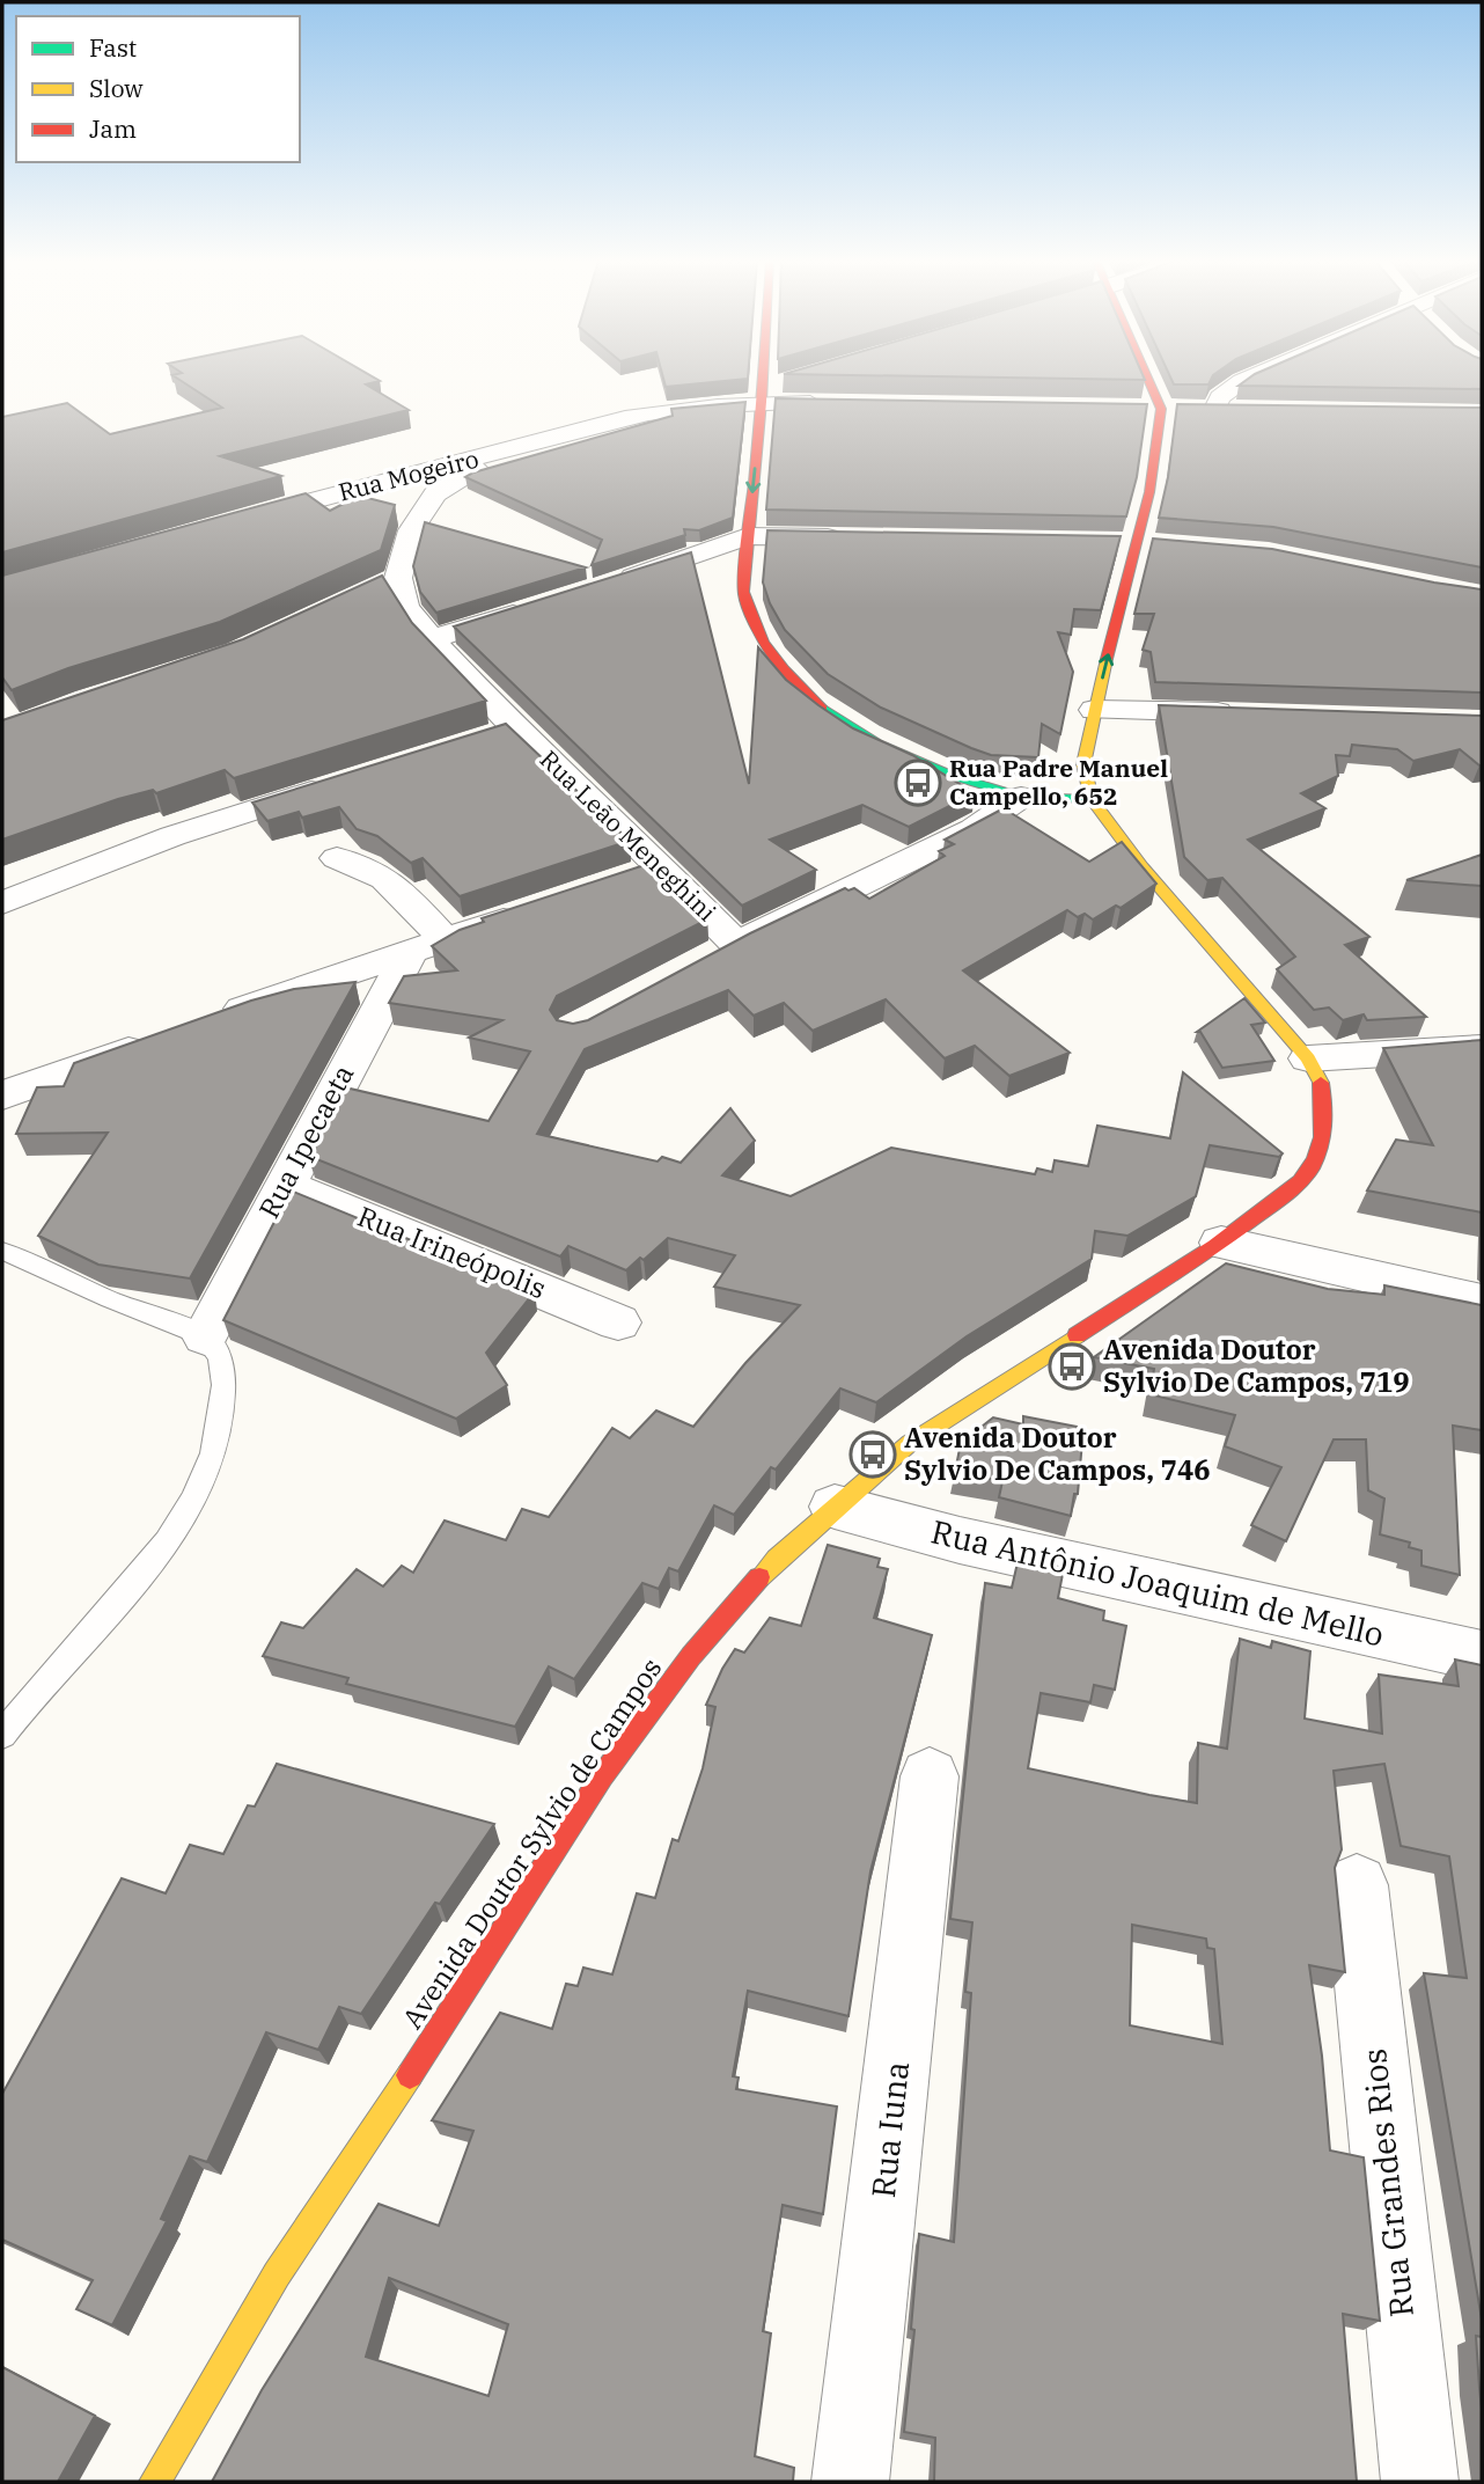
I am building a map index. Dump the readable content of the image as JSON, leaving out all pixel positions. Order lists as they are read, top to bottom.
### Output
{
  "streets": {
    "main road": ["Avenida Doutor Sylvio de Campos"],
    "street": [
      "Rua Mogeiro",
      "Rua Leão Meneghini",
      "Rua Ipecaeta",
      "Rua Irineópolis",
      "Rua Antônio Joaquim de Mello",
      "Rua Iuna",
      "Rua Grandes Rios"
    ]
  },
  "crossings": [
    ["Rua Mogeiro", "Rua Leão Meneghini"],
    ["Rua Ipecaeta", "Rua Irineópolis"],
    ["Rua Antônio Joaquim de Mello", "Avenida Doutor Sylvio de Campos"]
  ],
  "places": {
    "bus stop": ["Rua Padre Manuel Campello, 652", "Avenida Doutor Sylvio De Campos, 719", "Avenida Doutor Sylvio De Campos, 746"]
  },
  "legend": ["Fast", "Slow", "Jam"]
}
